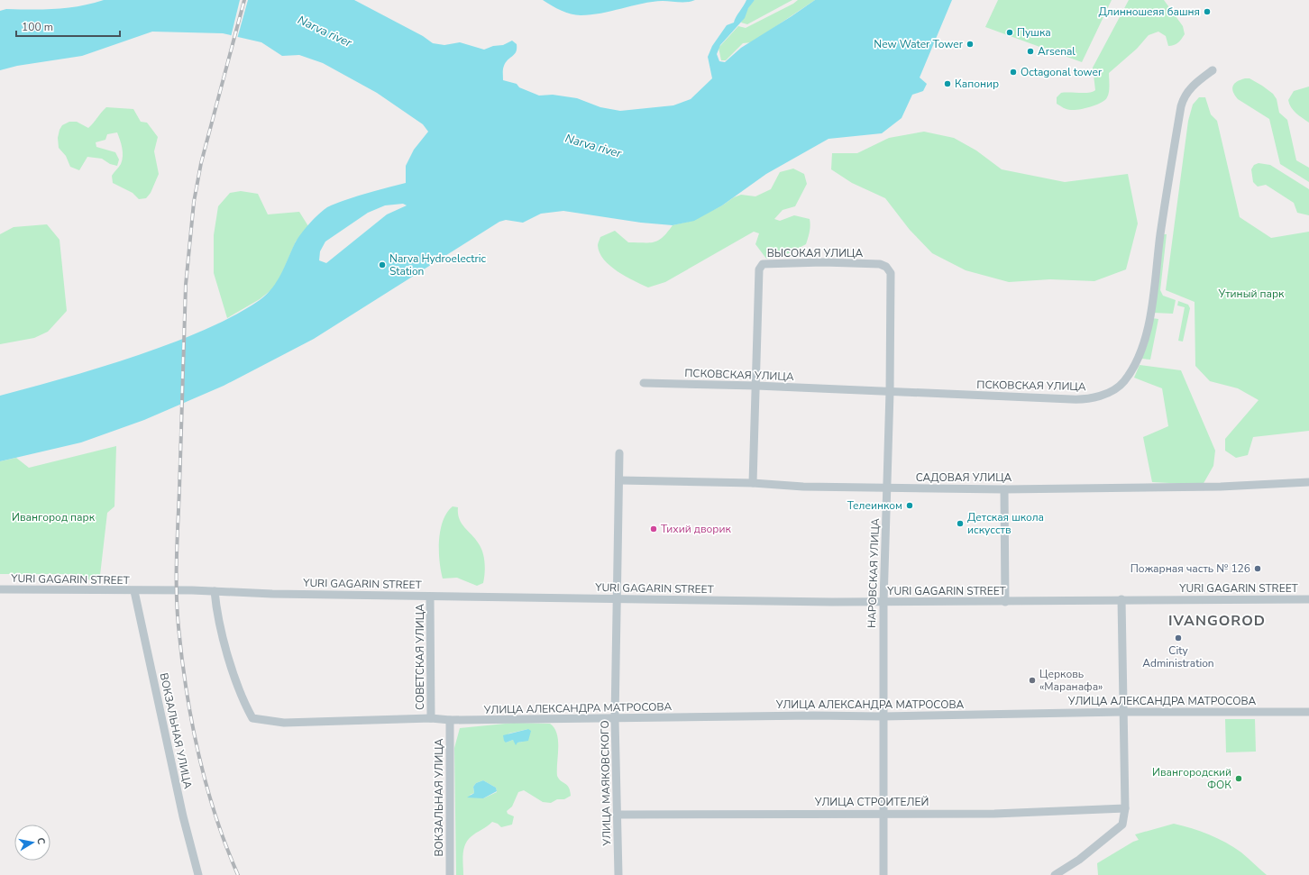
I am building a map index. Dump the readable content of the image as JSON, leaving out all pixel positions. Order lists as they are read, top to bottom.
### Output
{
  "streets": {
    "street": [
      "ВЫСОКАЯ УЛИЦА",
      "ПСКОВСКАЯ УЛИЦА",
      "САДОВАЯ УЛИЦА",
      "НАРОВСКАЯ УЛИЦА",
      "YURI GAGARIN STREET",
      "СОВЕТСКАЯ УЛИЦА",
      "УЛИЦА АЛЕКСАНДРА МАТРОСОВА",
      "ВОКЗАЛЬНАЯ УЛИЦА",
      "УЛИЦА МАЯКОВСКОГО",
      "УЛИЦА СТРОИТЕЛЕЙ"
    ]
  },
  "crossings": [
    ["ВЫСОКАЯ УЛИЦА", "ПСКОВСКАЯ УЛИЦА"],
    ["ВЫСОКАЯ УЛИЦА", "САДОВАЯ УЛИЦА"],
    ["ВЫСОКАЯ УЛИЦА", "НАРОВСКАЯ УЛИЦА"],
    ["ПСКОВСКАЯ УЛИЦА", "НАРОВСКАЯ УЛИЦА"],
    ["САДОВАЯ УЛИЦА", "НАРОВСКАЯ УЛИЦА"],
    ["САДОВАЯ УЛИЦА", "УЛИЦА МАЯКОВСКОГО"],
    ["НАРОВСКАЯ УЛИЦА", "YURI GAGARIN STREET"],
    ["НАРОВСКАЯ УЛИЦА", "УЛИЦА АЛЕКСАНДРА МАТРОСОВА"],
    ["НАРОВСКАЯ УЛИЦА", "УЛИЦА СТРОИТЕЛЕЙ"],
    ["YURI GAGARIN STREET", "СОВЕТСКАЯ УЛИЦА"],
    ["YURI GAGARIN STREET", "УЛИЦА АЛЕКСАНДРА МАТРОСОВА"],
    ["YURI GAGARIN STREET", "ВОКЗАЛЬНАЯ УЛИЦА"],
    ["YURI GAGARIN STREET", "УЛИЦА МАЯКОВСКОГО"],
    ["СОВЕТСКАЯ УЛИЦА", "УЛИЦА АЛЕКСАНДРА МАТРОСОВА"],
    ["УЛИЦА АЛЕКСАНДРА МАТРОСОВА", "ВОКЗАЛЬНАЯ УЛИЦА"],
    ["УЛИЦА АЛЕКСАНДРА МАТРОСОВА", "УЛИЦА МАЯКОВСКОГО"],
    ["УЛИЦА МАЯКОВСКОГО", "УЛИЦА СТРОИТЕЛЕЙ"]
  ],
  "districts": ["IVANGOROD"],
  "water": ["Narva river"],
  "parks": ["Утиный парк", "Ивангород парк"],
  "places": [
    "Длинношеяя башня",
    "Пушка",
    "New Water Tower",
    "Arsenal",
    "Octagonal tower",
    "Капонир",
    "Narva Hydroelectric Station",
    "Телеинком",
    "Детская школа искусств",
    "Тихий дворик",
    "Пожарная часть № 126",
    "City Administration",
    "Церковь «Маранафа»",
    "Ивангородский ФОК"
  ],
  "scale_bar": "100 m",
  "north": "right"
}
